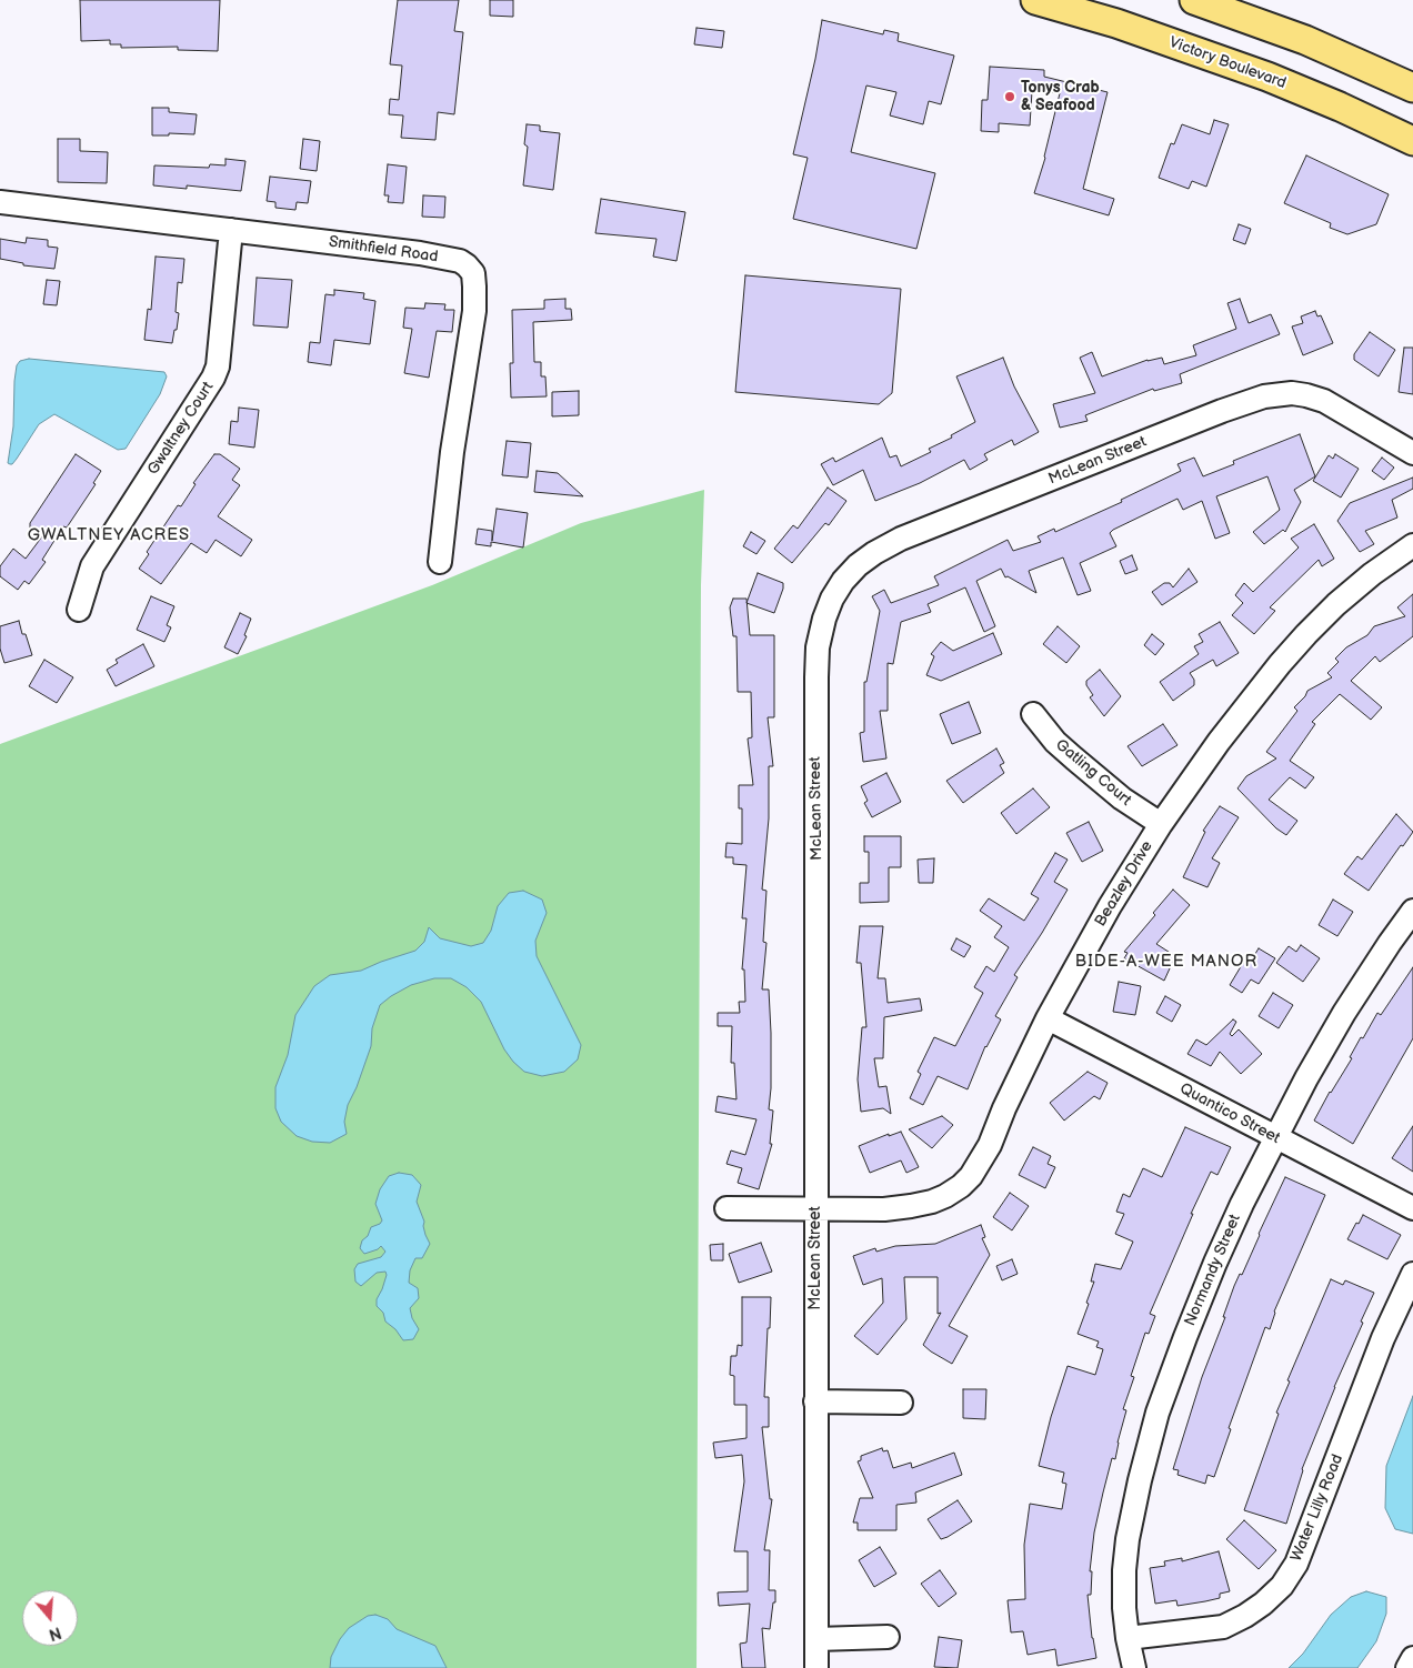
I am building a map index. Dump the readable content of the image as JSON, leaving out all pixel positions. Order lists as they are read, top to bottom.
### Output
{
  "streets": {
    "main road": ["Victory Boulevard"],
    "street": [
      "Smithfield Road",
      "Gwaltney Court",
      "McLean Street",
      "Gatling Court",
      "Beazley Drive",
      "Quantico Street",
      "Normandy Street",
      "Water Lilly Road"
    ]
  },
  "crossings": [
    ["Smithfield Road", "Gwaltney Court"],
    ["McLean Street", "Beazley Drive"],
    ["Gatling Court", "Beazley Drive"],
    ["Beazley Drive", "Quantico Street"],
    ["Quantico Street", "Normandy Street"],
    ["Normandy Street", "Water Lilly Road"]
  ],
  "districts": ["GWALTNEY ACRES", "BIDE-A-WEE MANOR"],
  "places": ["Tonys Crab & Seafood"],
  "north": "bottom"
}
